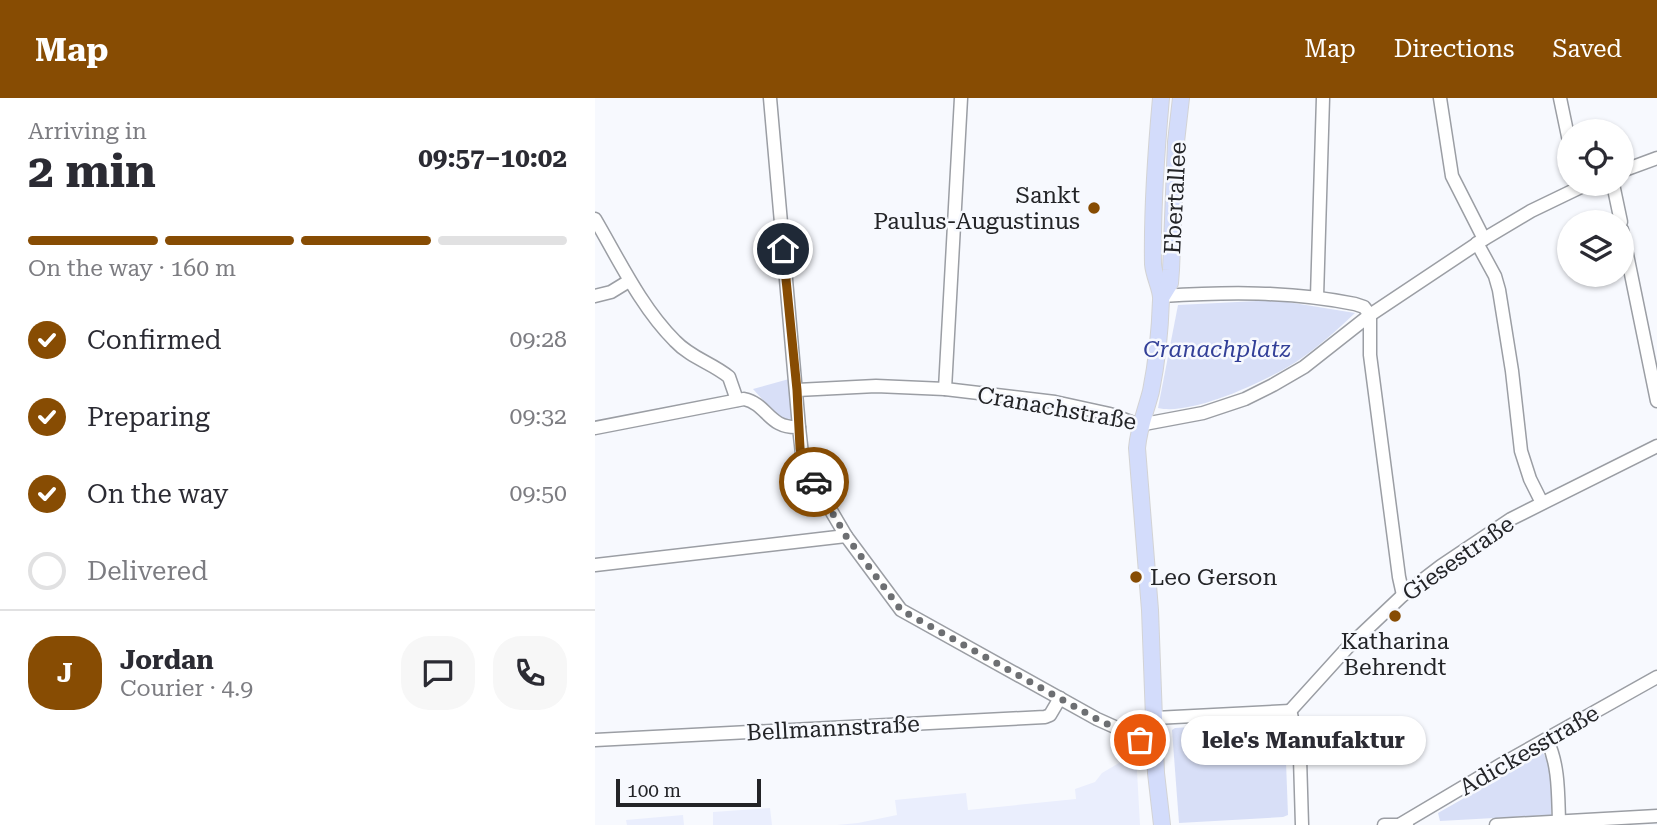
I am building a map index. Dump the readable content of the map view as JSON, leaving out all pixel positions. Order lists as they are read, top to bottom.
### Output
{
  "streets": {
    "main road": ["Ebertallee"],
    "street": [
      "Cranachstraße",
      "Giesestraße",
      "Bellmannstraße",
      "Adickesstraße"
    ]
  },
  "crossings": [
    ["Ebertallee", "Cranachstraße"]
  ],
  "parks": ["Cranachplatz"],
  "places": [
    "Sankt Paulus-Augustinus",
    "Leo Gerson",
    "Katharina Behrendt",
    "lele's Manufaktur"
  ],
  "scale_bar": "100 m",
  "page": {
    "header": "Map",
    "nav": ["Map", "Directions", "Saved"],
    "heading": ["2 min", "Arriving in", "09:57–10:02"],
    "panel": ["Jordan", "Courier · 4.9"],
    "bar": "On the way · 160 m",
    "list": [
      ["Confirmed", "09:28"],
      ["Preparing", "09:32"],
      ["On the way", "09:50"],
      "Delivered"
    ],
    "round": "J",
    "bubble": "lele's Manufaktur",
    "scale": "100 m"
  }
}
